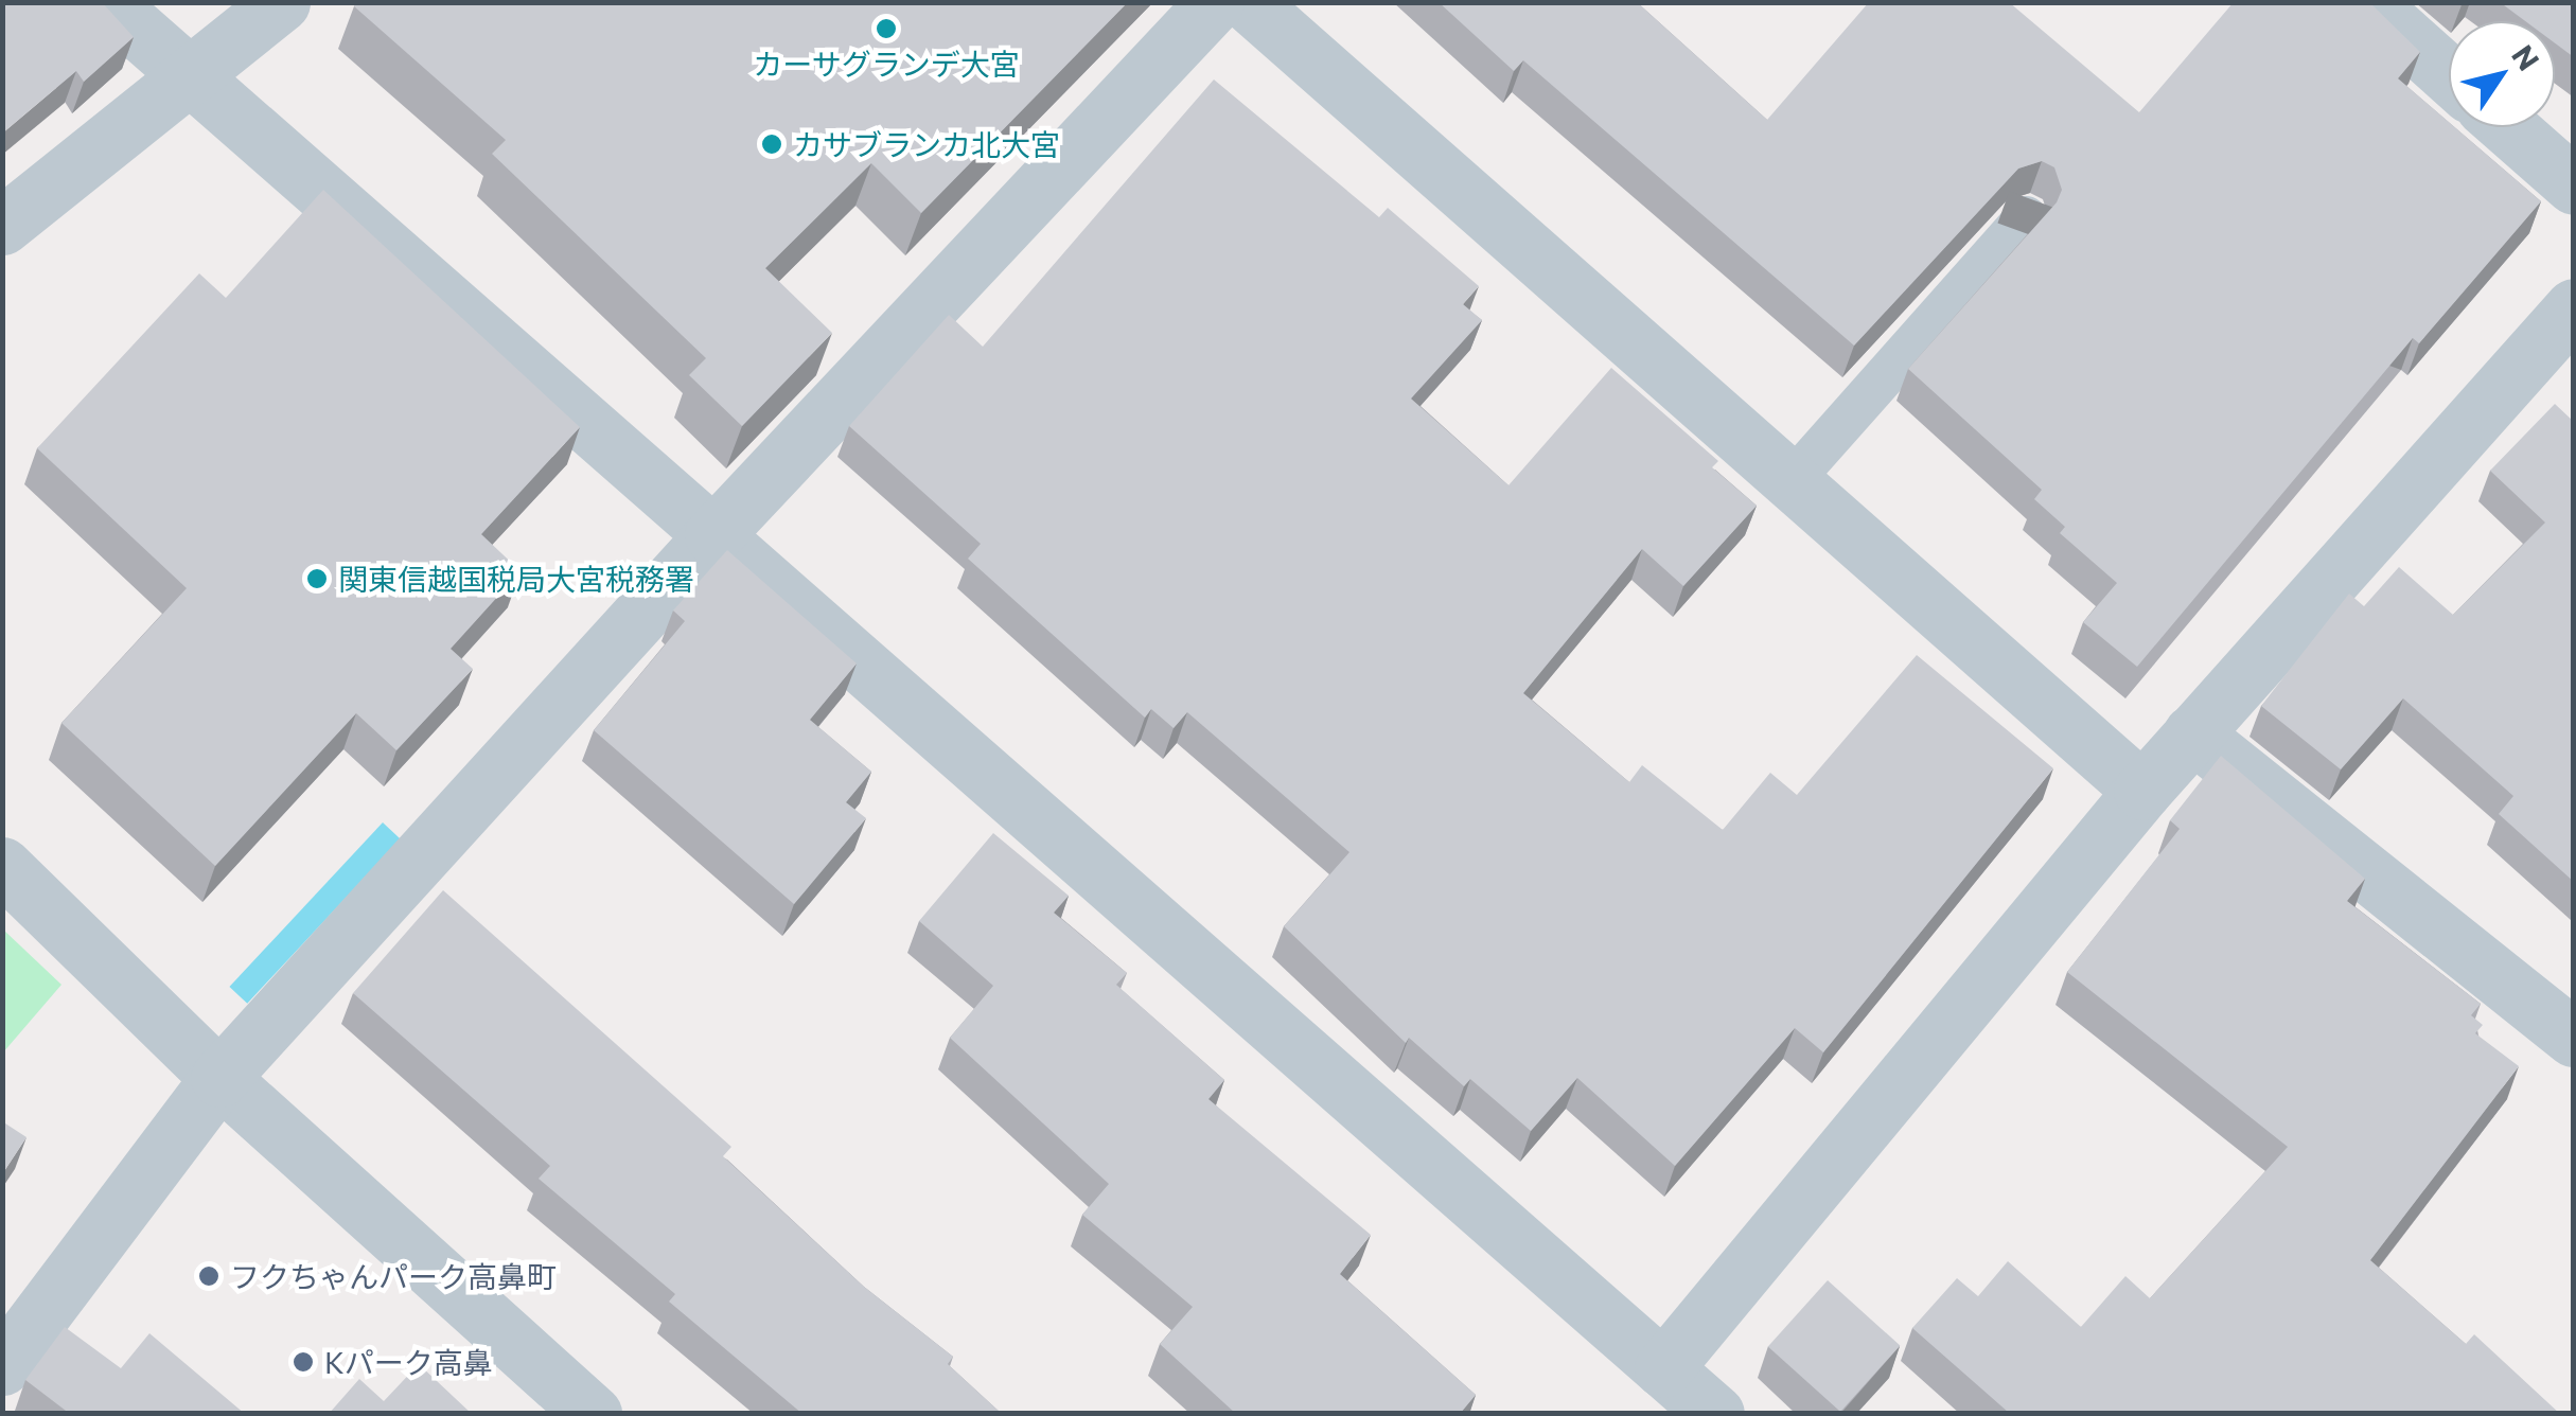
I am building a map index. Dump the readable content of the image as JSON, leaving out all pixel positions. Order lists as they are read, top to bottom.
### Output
{
  "places": [
    "カーサグランデ大宮",
    "カサブランカ北大宮",
    "関東信越国税局大宮税務署",
    "フクちゃんパーク高鼻町",
    "Kパーク高鼻"
  ],
  "north": "top right"
}
